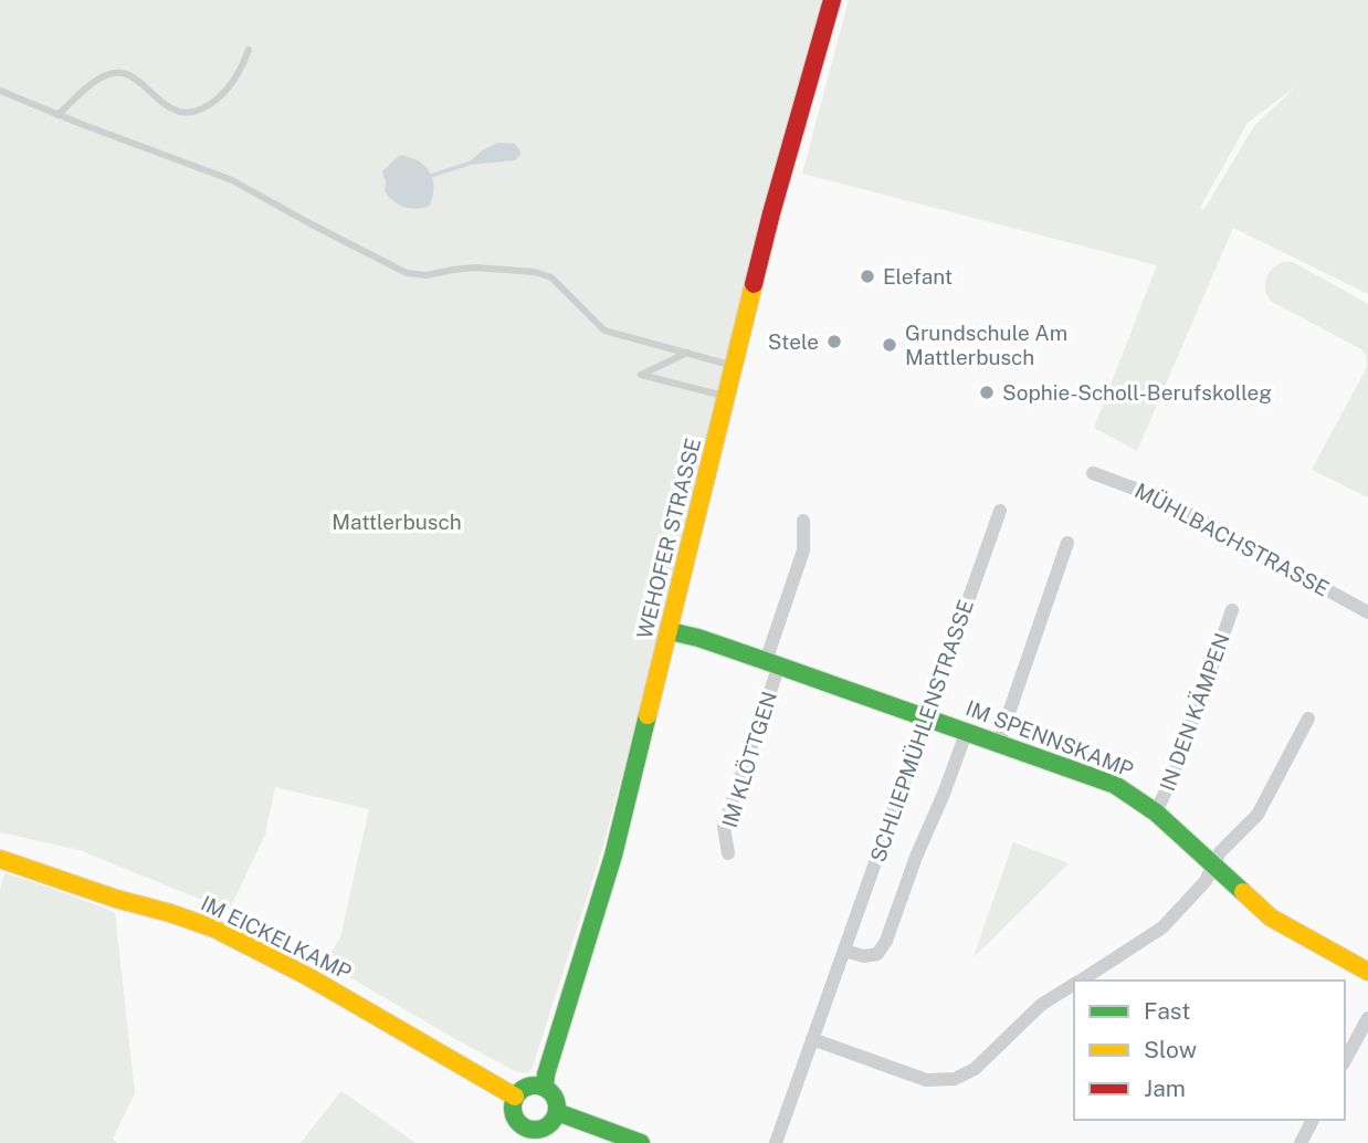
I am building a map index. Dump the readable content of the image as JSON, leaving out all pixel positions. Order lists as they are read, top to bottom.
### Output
{
  "streets": {
    "street": [
      "WEHOFER STRASSE",
      "MÜHLBACHSTRASSE",
      "IN DEN KÄMPEN",
      "SCHLIEPMÜHLENSTRASSE",
      "IM SPENNSKAMP",
      "IM KLÖTTGEN",
      "IM EICKELKAMP"
    ]
  },
  "crossings": [
    ["WEHOFER STRASSE", "IM SPENNSKAMP"],
    ["WEHOFER STRASSE", "IM EICKELKAMP"],
    ["IN DEN KÄMPEN", "IM SPENNSKAMP"],
    ["SCHLIEPMÜHLENSTRASSE", "IM SPENNSKAMP"],
    ["IM SPENNSKAMP", "IM KLÖTTGEN"]
  ],
  "parks": ["Mattlerbusch"],
  "places": [
    "Elefant",
    "Stele",
    "Grundschule Am Mattlerbusch",
    "Sophie-Scholl-Berufskolleg"
  ],
  "legend": ["Fast", "Slow", "Jam"]
}
